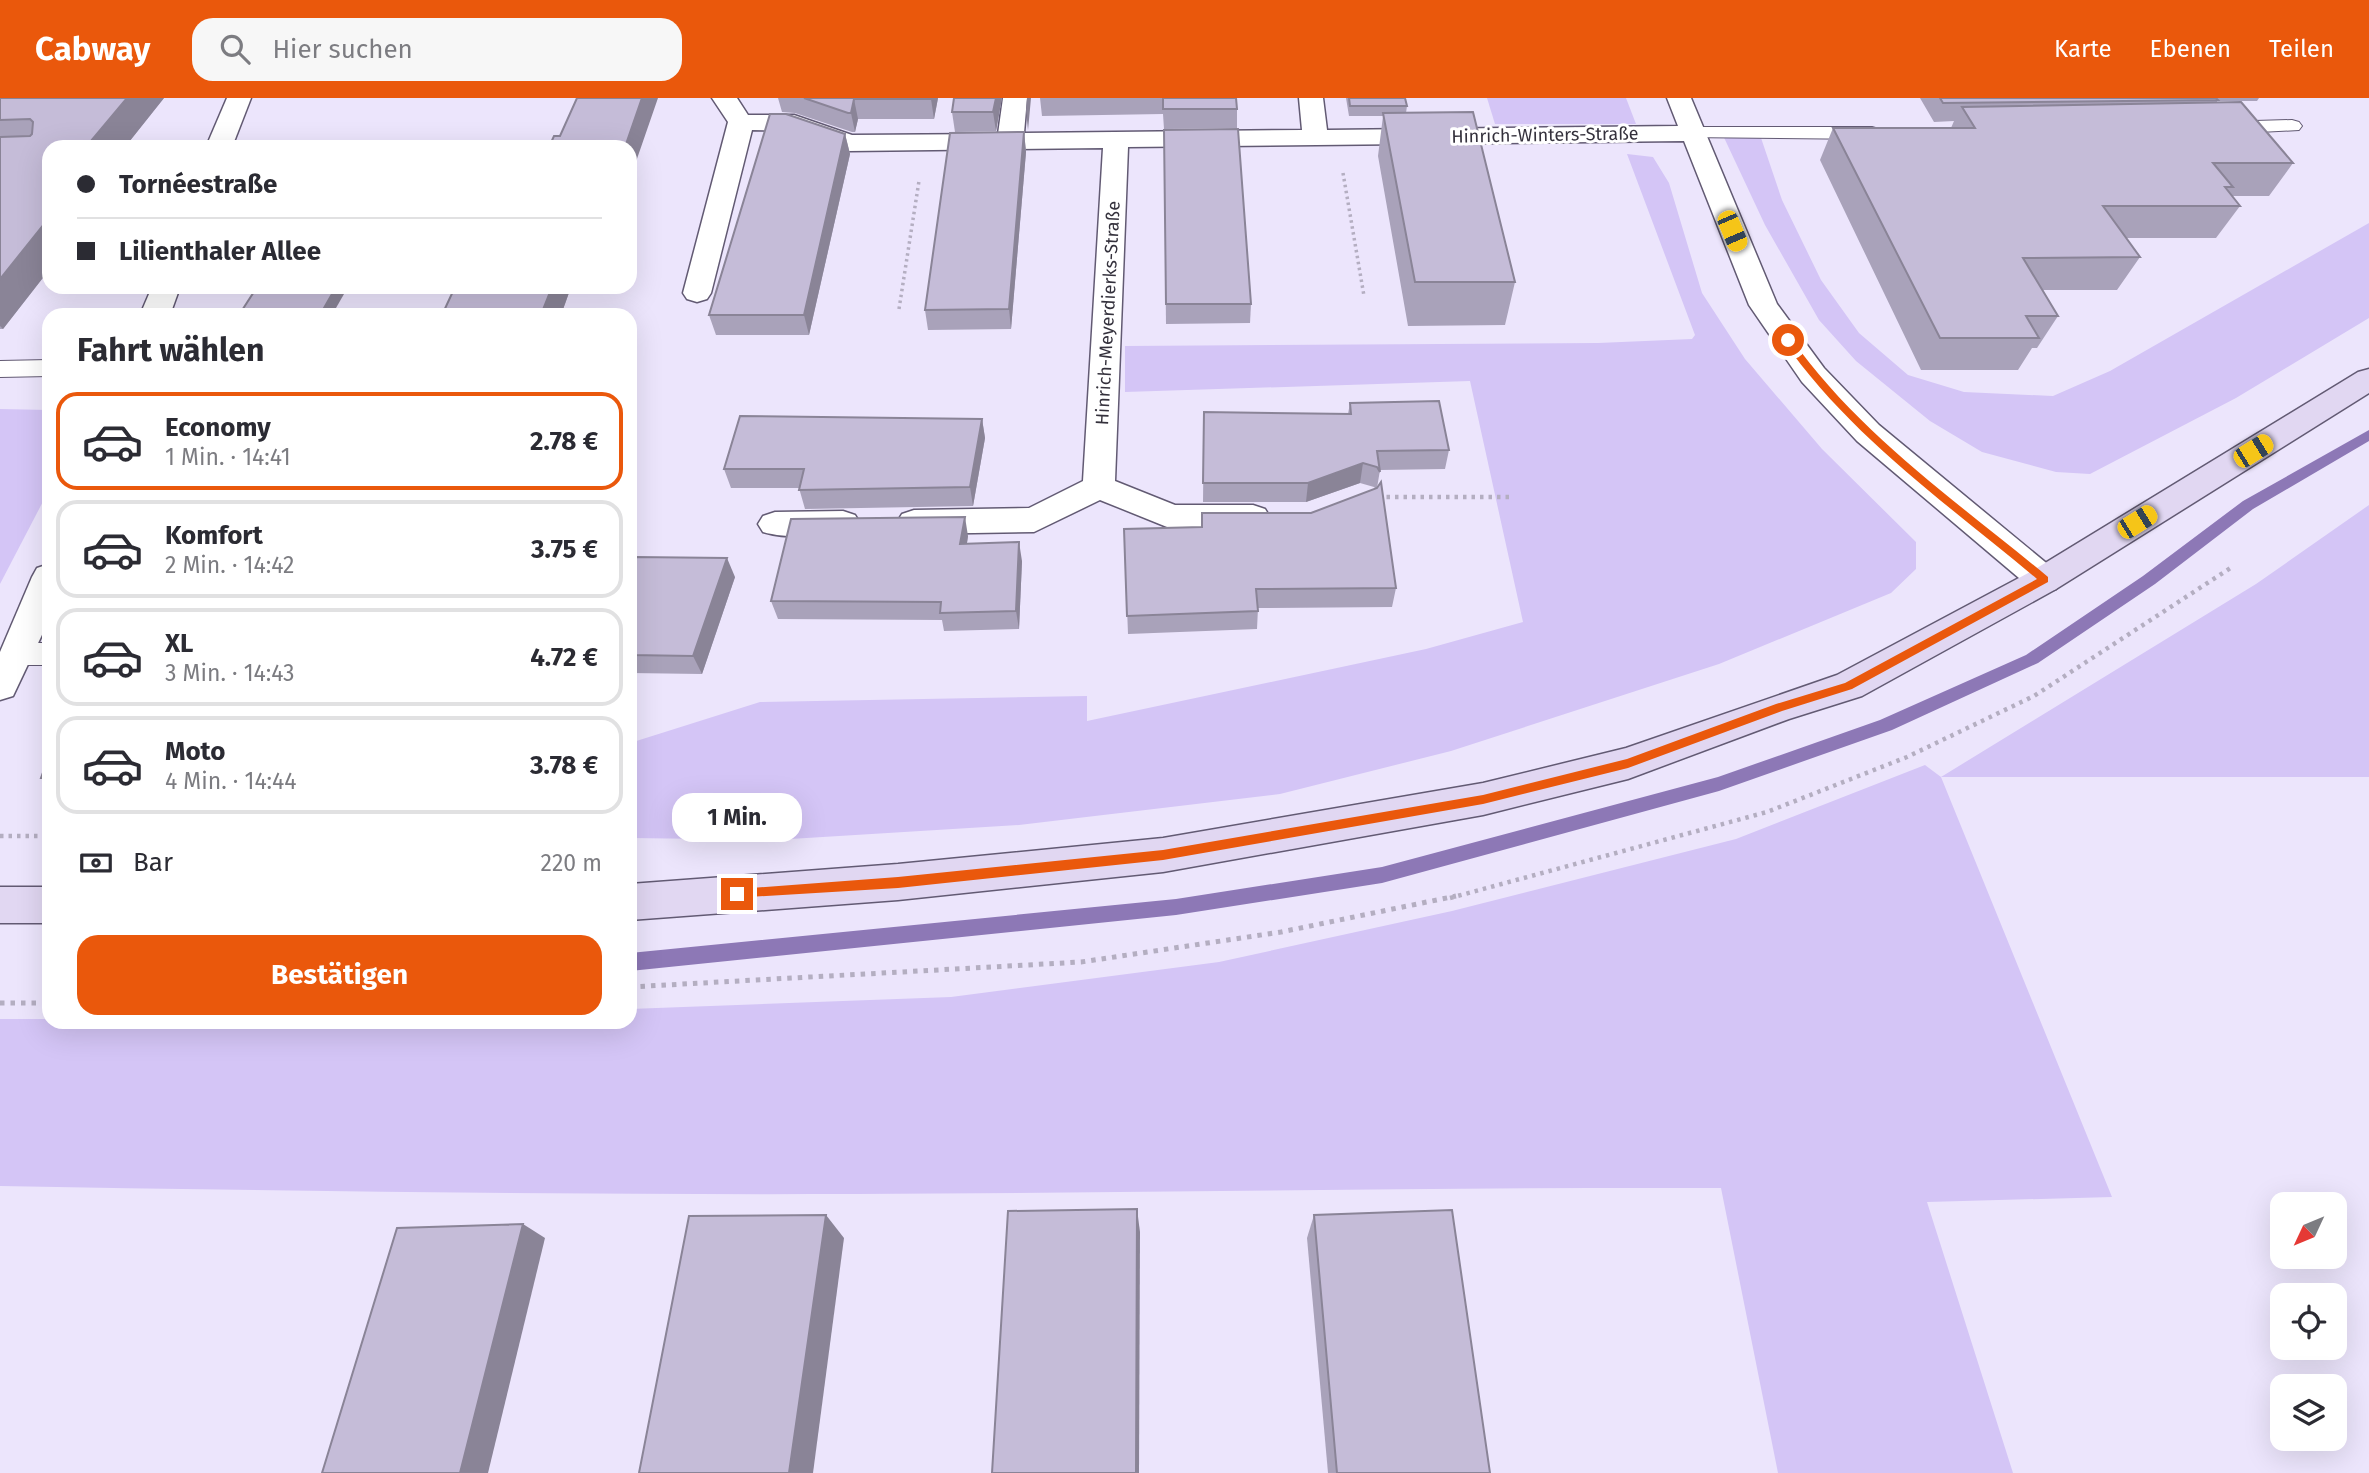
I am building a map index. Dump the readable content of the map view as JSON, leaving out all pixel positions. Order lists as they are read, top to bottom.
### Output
{
  "streets": {
    "street": ["Hinrich-Winters-Straße", "Hinrich-Meyerdierks-Straße"]
  },
  "crossings": [
    ["Hinrich-Winters-Straße", "Hinrich-Meyerdierks-Straße"]
  ],
  "north": "bottom left",
  "page": {
    "header": "Cabway",
    "search": "Hier suchen",
    "nav": ["Karte", "Ebenen", "Teilen"],
    "banner": ["Tornéestraße", "Lilienthaler Allee"],
    "heading": "Fahrt wählen",
    "list": [
      {
        "name": "Economy",
        "note": "1 Min. · 14:41",
        "value": "2.78 €"
      },
      {
        "name": "Komfort",
        "note": "2 Min. · 14:42",
        "value": "3.75 €"
      },
      {
        "name": "XL",
        "note": "3 Min. · 14:43",
        "value": "4.72 €"
      },
      {
        "name": "Moto",
        "note": "4 Min. · 14:44",
        "value": "3.78 €"
      }
    ],
    "bubble": "1 Min.",
    "pay": ["Bar", "220 m"],
    "buttons": "Bestätigen"
  }
}
